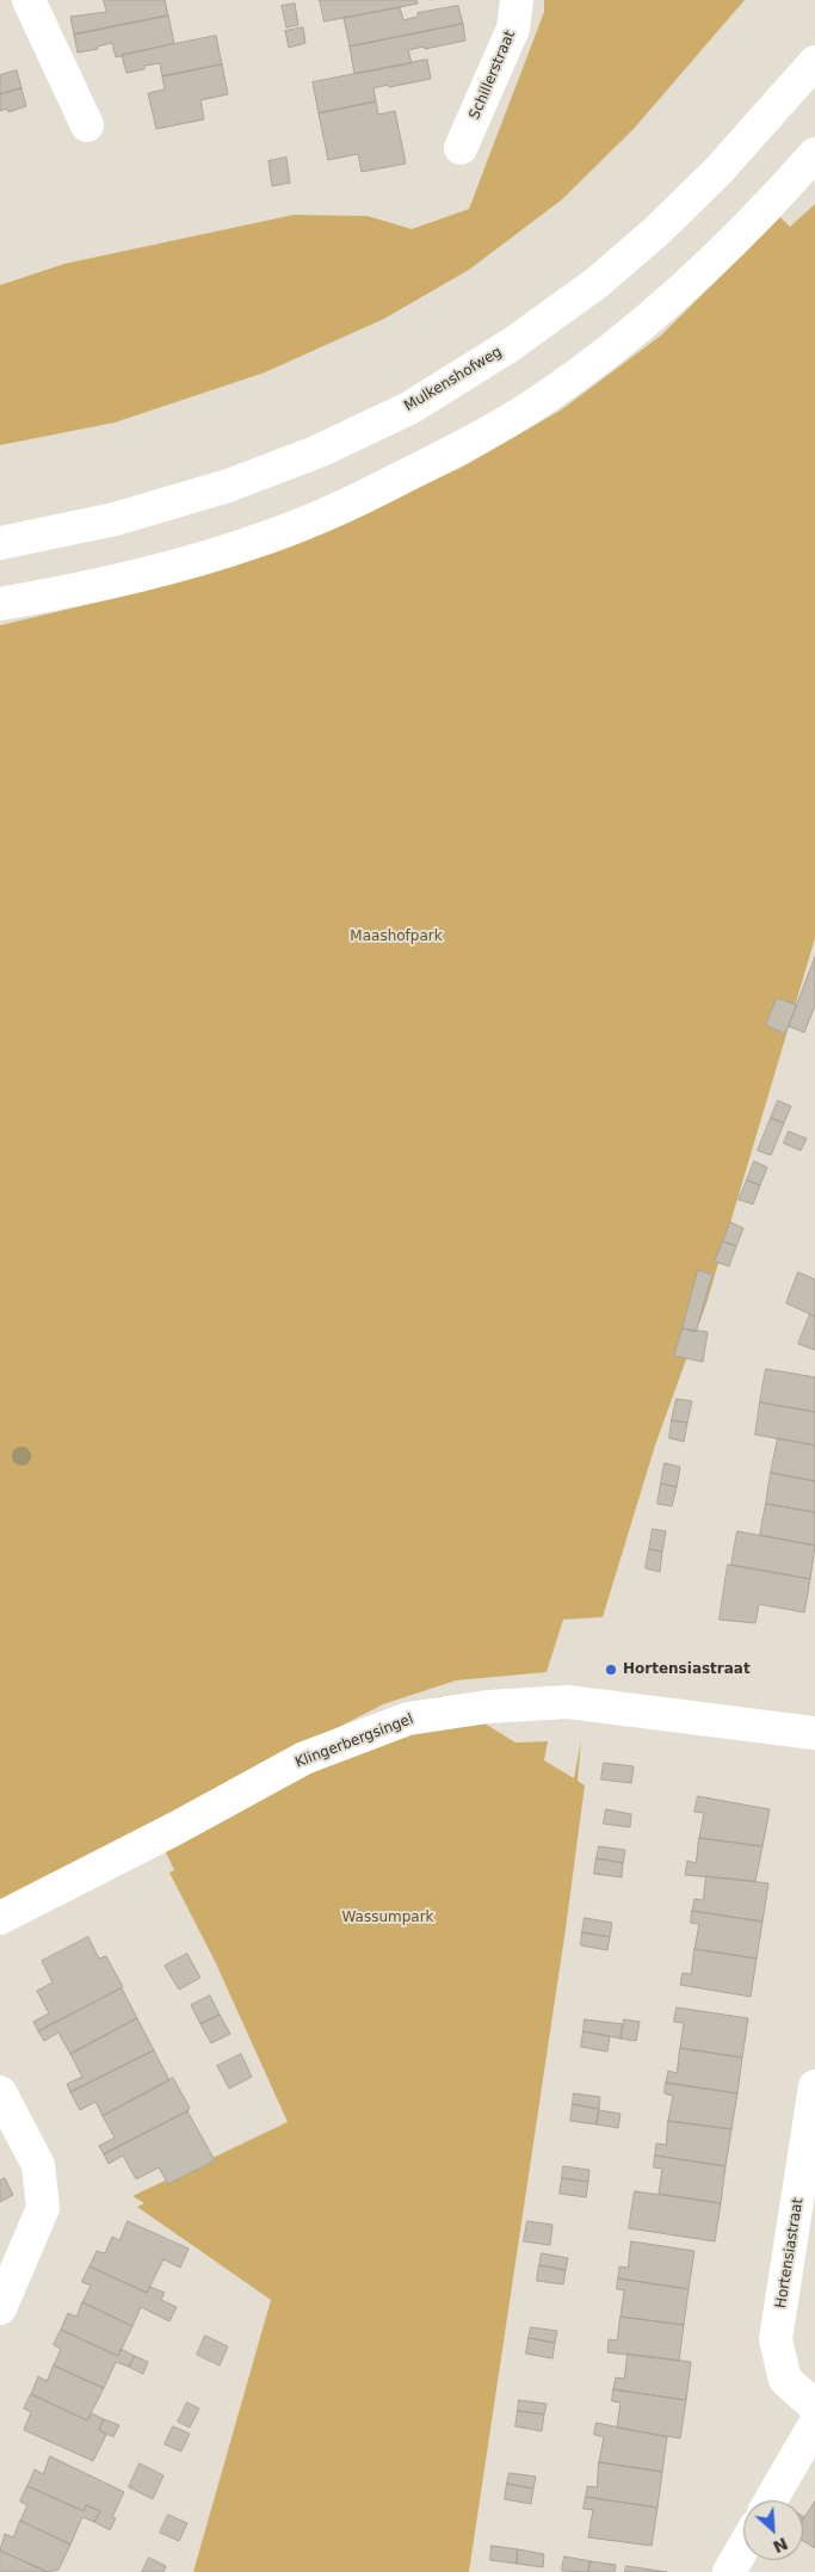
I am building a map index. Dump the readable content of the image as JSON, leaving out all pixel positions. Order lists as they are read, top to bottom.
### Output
{
  "streets": {
    "street": [
      "Schillerstraat",
      "Mulkenshofweg",
      "Klingerbergsingel",
      "Hortensiastraat"
    ]
  },
  "parks": ["Maashofpark", "Wassumpark"],
  "places": ["Hortensiastraat"],
  "north": "bottom right"
}
